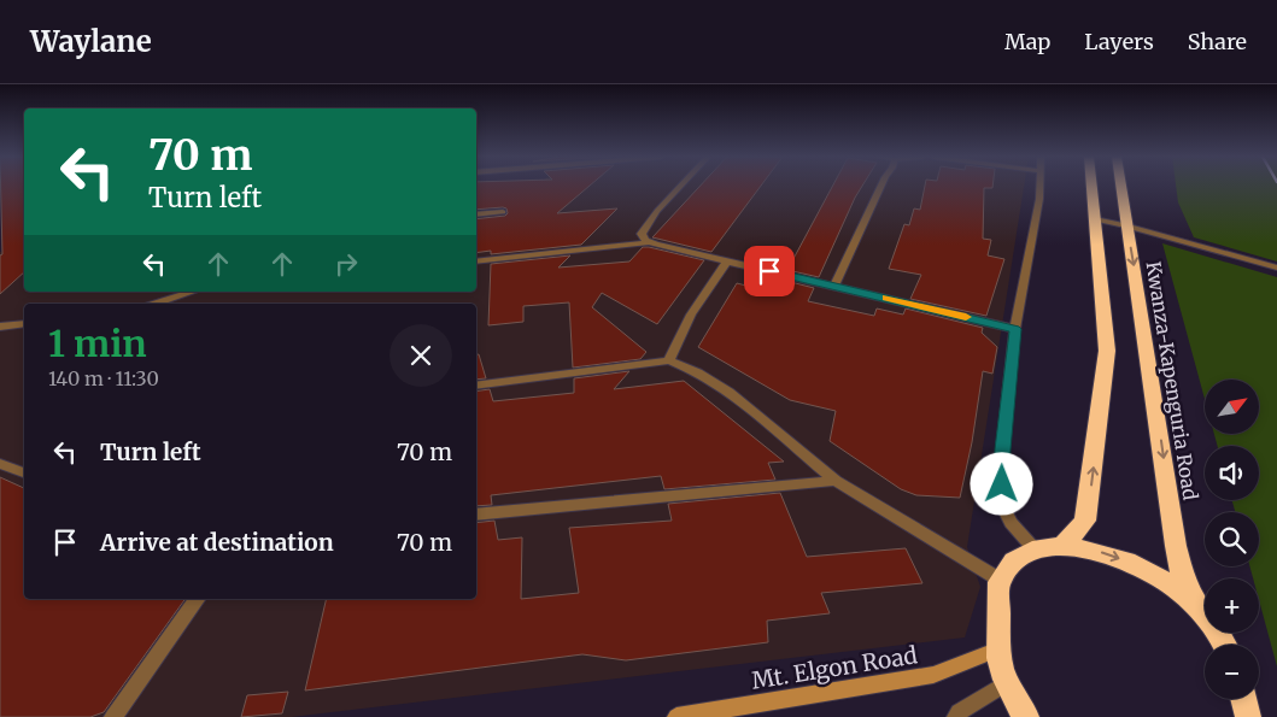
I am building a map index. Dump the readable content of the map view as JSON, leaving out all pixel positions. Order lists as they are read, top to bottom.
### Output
{
  "streets": {
    "highway": ["Kwanza-Kapenguria Road"],
    "street": ["Mt. Elgon Road"]
  },
  "north": "top right",
  "page": {
    "header": "Waylane",
    "nav": ["Map", "Layers", "Share"],
    "turn": ["70 m", "Turn left"],
    "heading": ["1 min", "140 m · 11:30"],
    "map_buttons": ["+", "−"],
    "list": [
      {
        "name": "Turn left",
        "value": "70 m"
      },
      {
        "name": "Arrive at destination",
        "value": "70 m"
      }
    ]
  }
}
